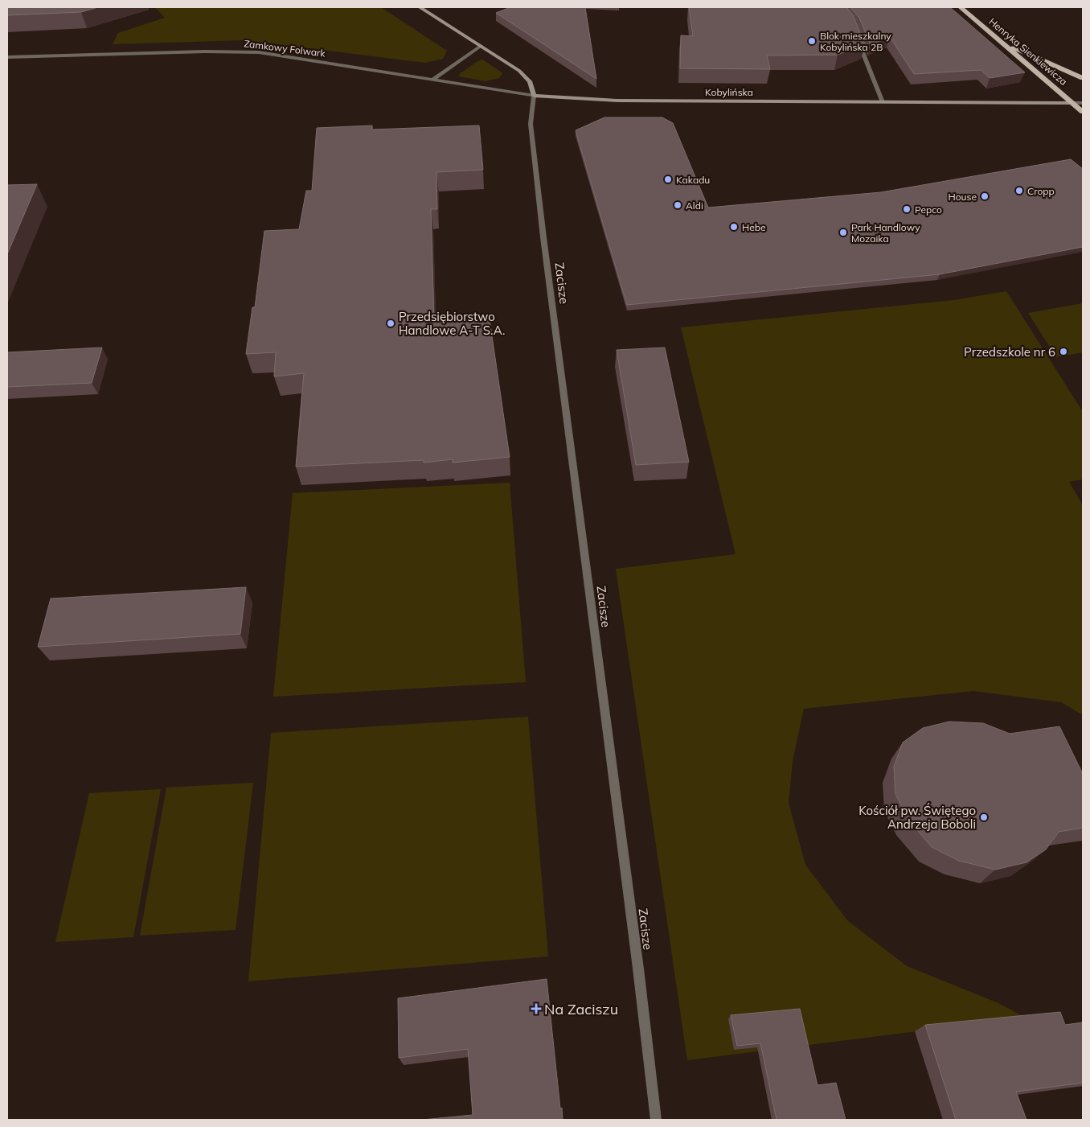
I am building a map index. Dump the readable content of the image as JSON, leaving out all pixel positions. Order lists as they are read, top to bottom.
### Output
{
  "streets": {
    "main road": ["Henryka Sienkiewicza"],
    "street": ["Zamkowy Folwark", "Kobylińska", "Zacisze"]
  },
  "crossings": [
    ["Zamkowy Folwark", "Kobylińska"],
    ["Zamkowy Folwark", "Zacisze"],
    ["Henryka Sienkiewicza", "Kobylińska"],
    ["Kobylińska", "Zacisze"]
  ],
  "places": {
    "other": [
      "Blok mieszkalny Kobylińska 2B",
      "Kakadu",
      "Cropp",
      "House",
      "Aldi",
      "Pepco",
      "Hebe",
      "Park Handlowy Mozaika",
      "Przedsiębiorstwo Handlowe A-T S.A.",
      "Przedszkole nr 6",
      "Kościół pw. Świętego Andrzeja Boboli"
    ],
    "health": ["Na Zaciszu"]
  }
}
